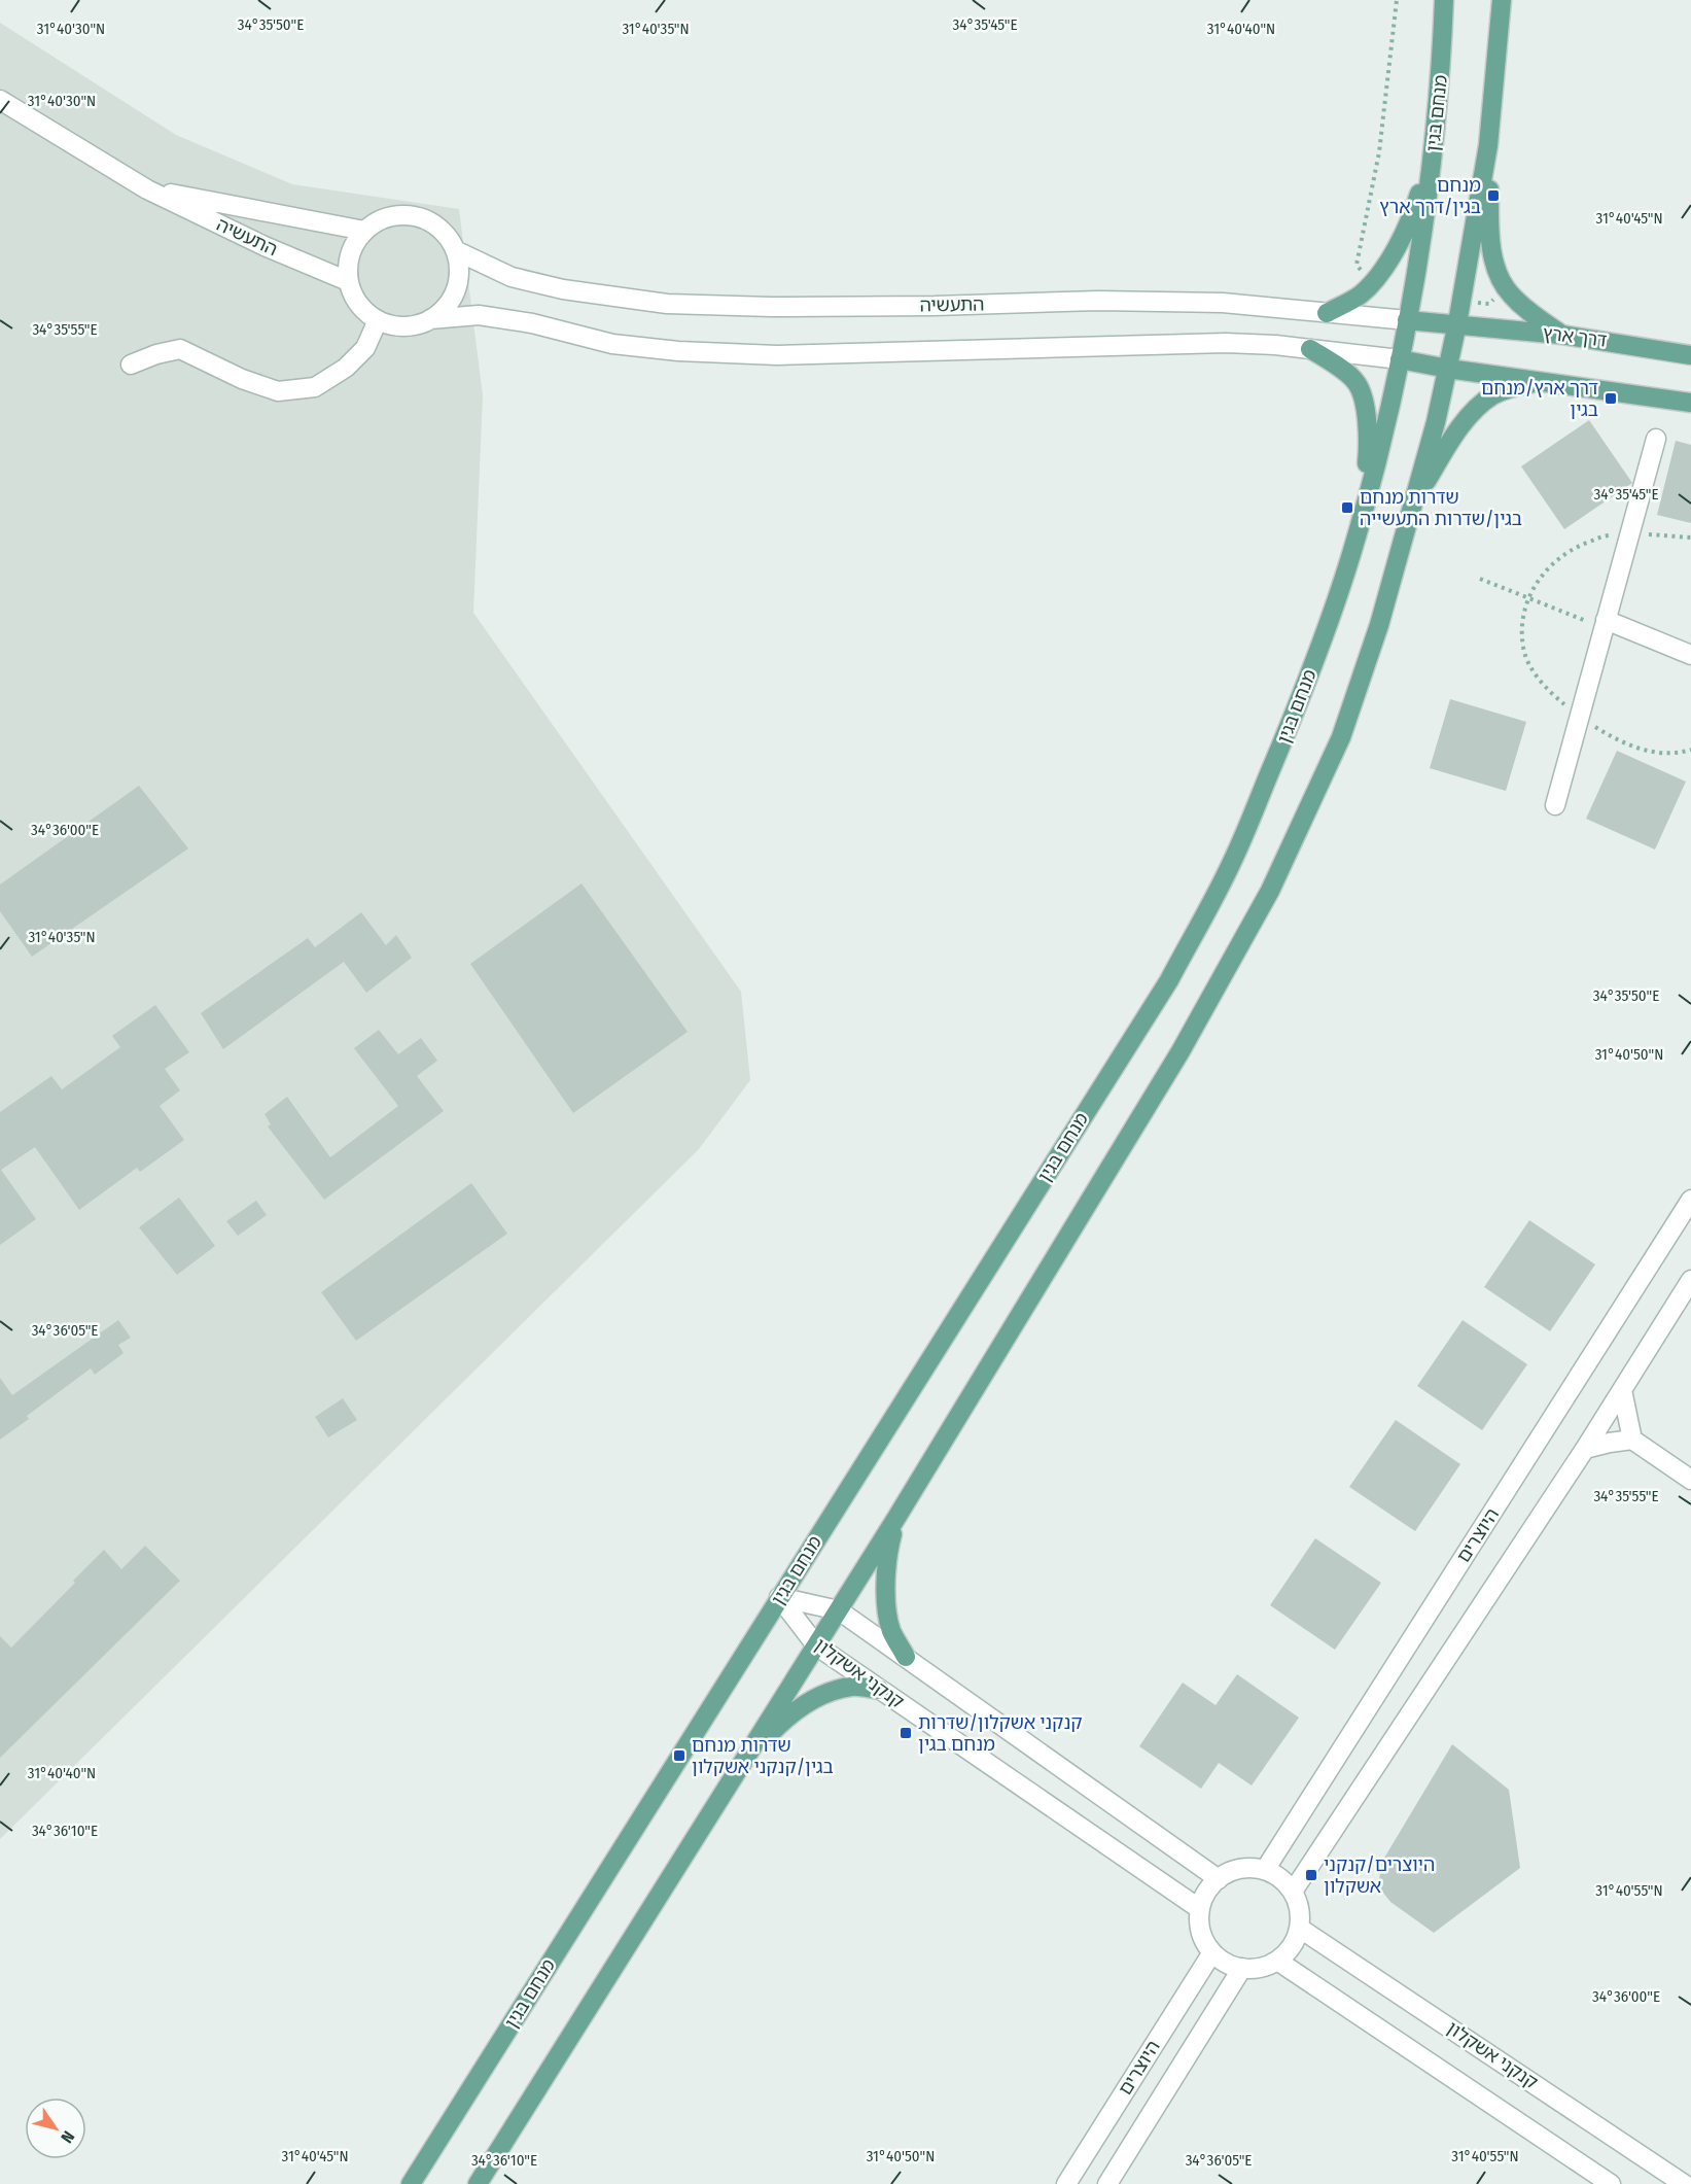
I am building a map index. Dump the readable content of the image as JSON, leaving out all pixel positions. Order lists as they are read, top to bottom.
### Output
{
  "streets": {
    "main road": ["מנחם בגין", "התעשיה", "דרך ארץ"],
    "street": ["היוצרים", "קנקני אשקלון"]
  },
  "crossings": [
    ["מנחם בגין", "התעשיה"],
    ["מנחם בגין", "קנקני אשקלון"],
    ["התעשיה", "דרך ארץ"],
    ["היוצרים", "קנקני אשקלון"]
  ],
  "places": {
    "transit": [
      "מנחם בגין/דרך ארץ",
      "דרך ארץ/מנחם בגין",
      "שדרות מנחם בגין/שדרות התעשייה",
      "קנקני אשקלון/שדרות מנחם בגין",
      "שדרות מנחם בגין/קנקני אשקלון",
      "היוצרים/קנקני אשקלון"
    ]
  },
  "north": "bottom right",
  "coordinates": [
    "34°35'50\"E",
    "34°35'45\"E",
    "31°40'30\"N",
    "31°40'35\"N",
    "31°40'40\"N",
    "31°40'45\"N",
    "34°35'55\"E",
    "34°36'00\"E",
    "31°40'50\"N",
    "34°36'05\"E",
    "34°36'10\"E",
    "31°40'55\"N"
  ]
}
